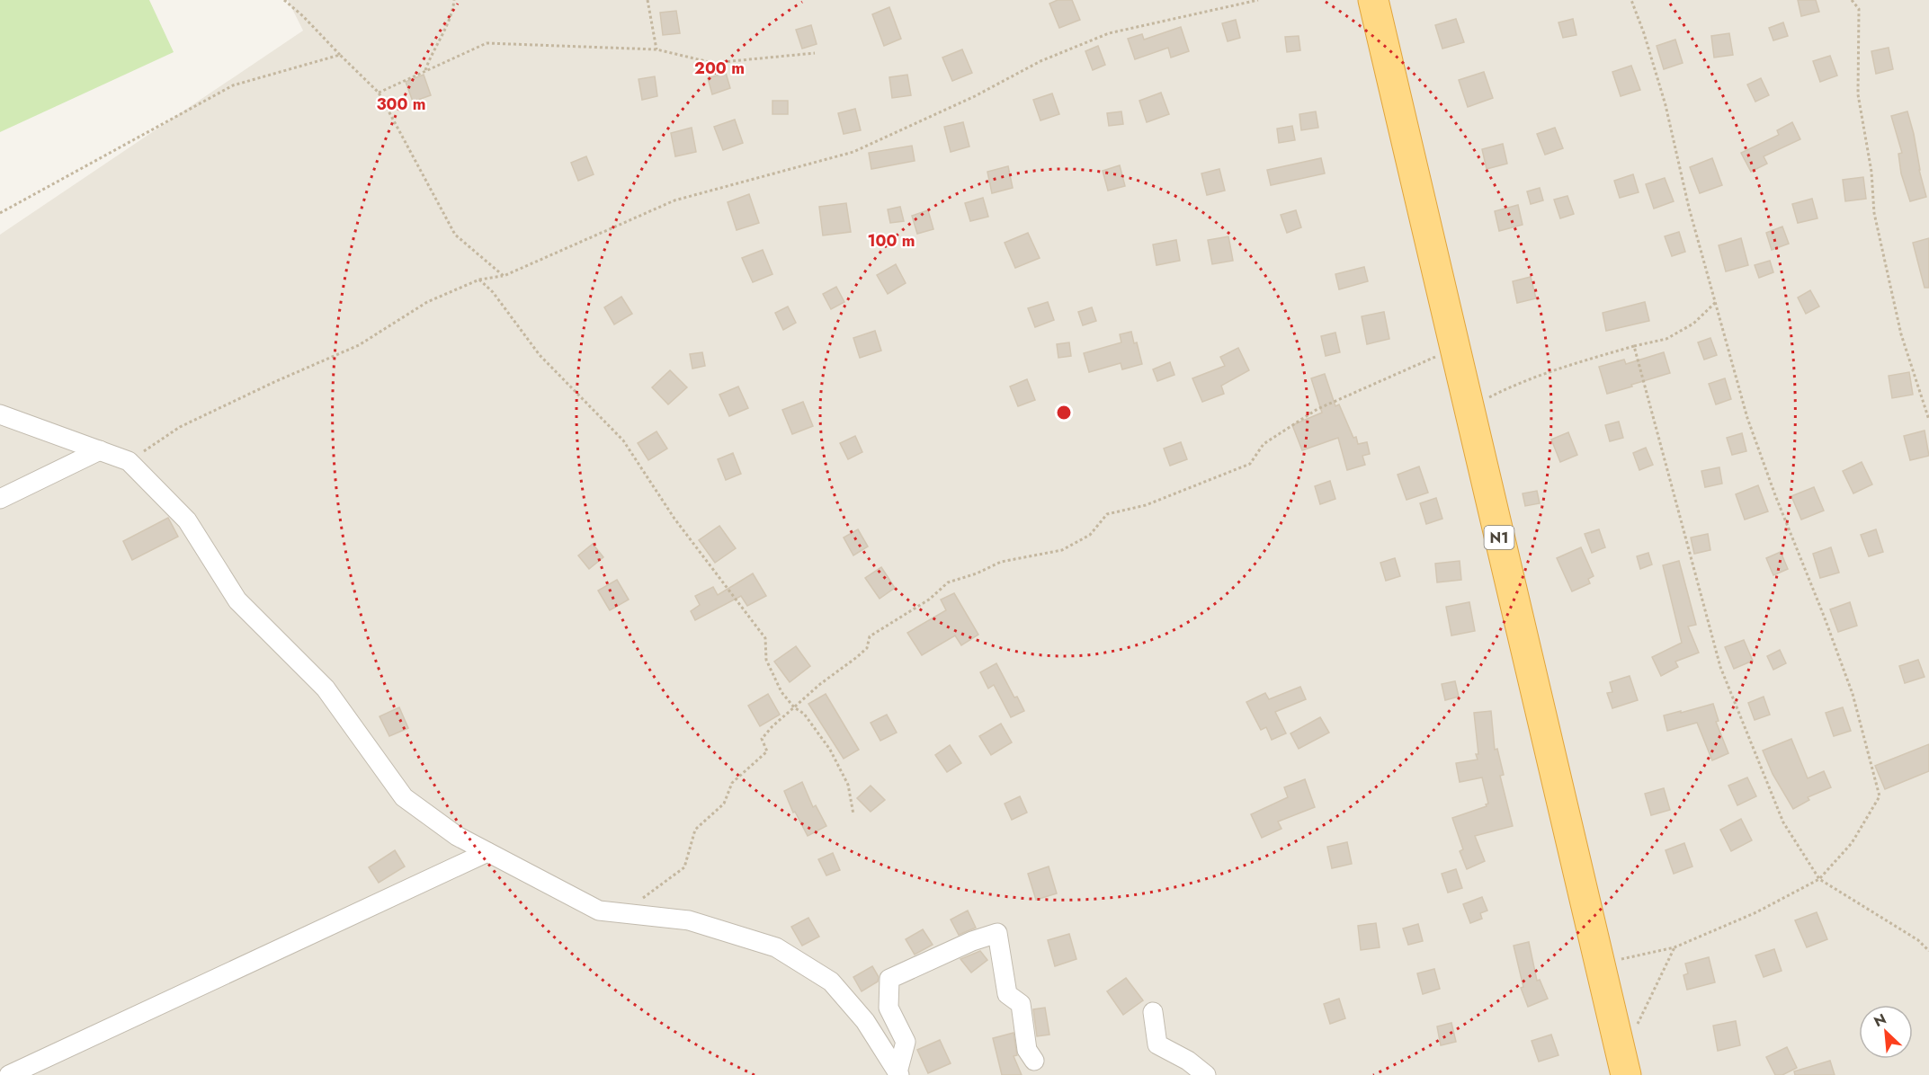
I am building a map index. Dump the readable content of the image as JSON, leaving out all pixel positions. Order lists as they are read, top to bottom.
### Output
{
  "streets": {
    "highway": ["N1"]
  },
  "north": "top left",
  "rings": ["200 m", "300 m", "100 m"]
}
